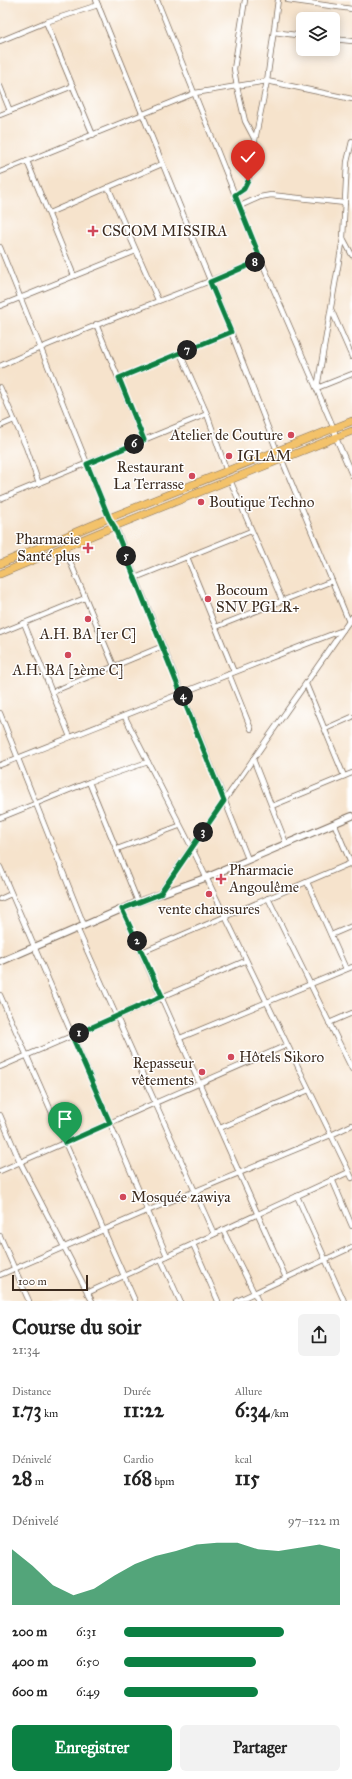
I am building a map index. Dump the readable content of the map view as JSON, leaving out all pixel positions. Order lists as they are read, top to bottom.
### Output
{
  "places": {
    "health": ["CSCOM MISSIRA", "Pharmacie Santé plus", "Pharmacie Angoulême"],
    "other": [
      "Atelier de Couture",
      "IGLAM",
      "Restaurant La Terrasse",
      "Boutique Techno",
      "Bocoum SNV PGLR+",
      "A.H. BA [1er C]",
      "A.H. BA [2ème C]",
      "vente chaussures",
      "Hôtels Sikoro",
      "Repasseur vêtements",
      "Mosquée zawiya"
    ]
  },
  "scale_bar": "100 m",
  "page": {
    "pins": [
      "8",
      "7",
      "6",
      "5",
      "4",
      "3",
      "2",
      "1"
    ],
    "scale": "100 m",
    "heading": ["Course du soir", "21:34"],
    "stats": [
      ["Distance", "1.73 km"],
      ["Durée", "11:22"],
      ["Allure", "6:34 /km"],
      ["Dénivelé", "28 m"],
      ["Cardio", "168 bpm"],
      ["kcal", "115"]
    ],
    "chart": ["Dénivelé", "97–122 m"],
    "list": [
      {
        "name": "200 m",
        "note": "6:31"
      },
      {
        "name": "400 m",
        "note": "6:50"
      },
      {
        "name": "600 m",
        "note": "6:49"
      }
    ],
    "buttons": ["Enregistrer", "Partager"]
  }
}
